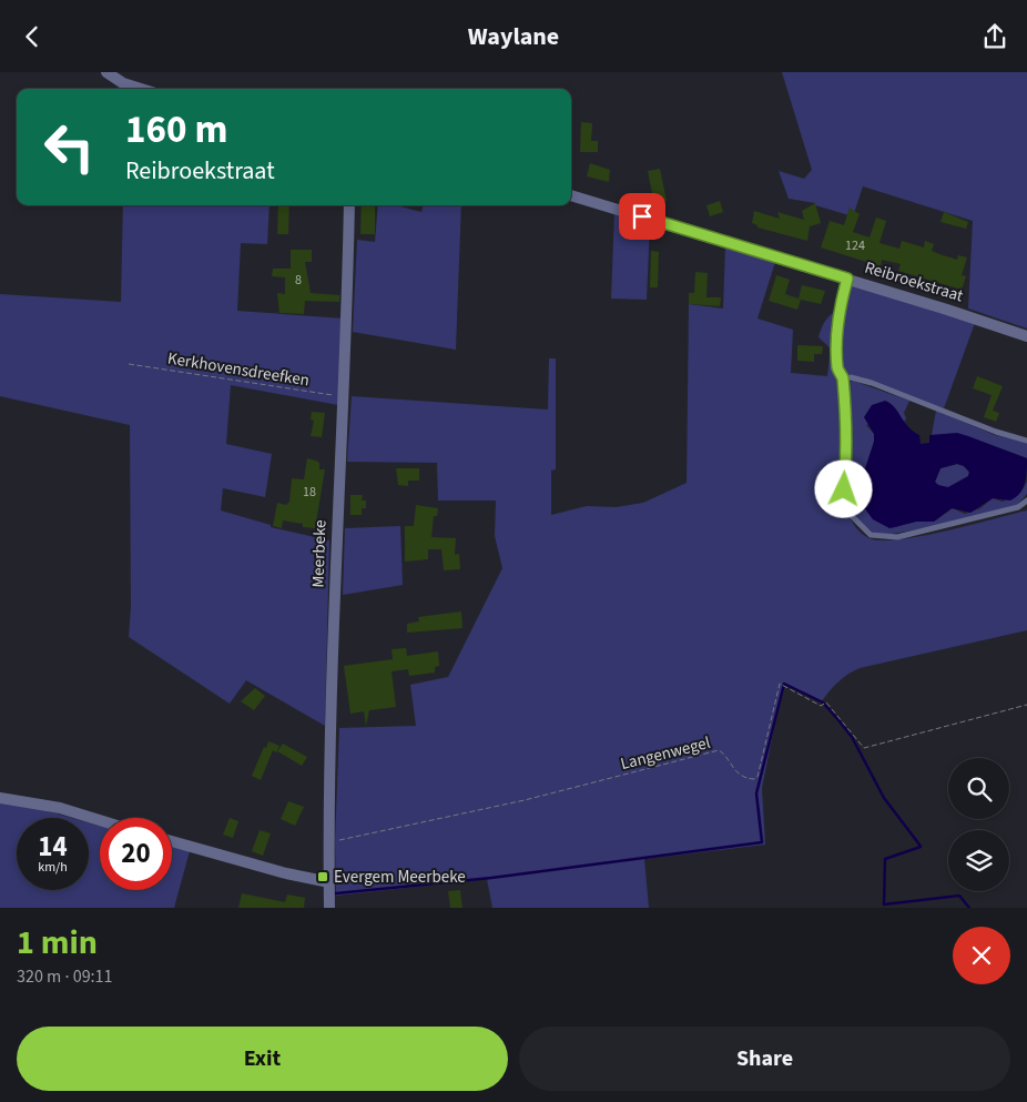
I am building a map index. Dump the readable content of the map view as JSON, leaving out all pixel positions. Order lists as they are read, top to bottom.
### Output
{
  "streets": {
    "street": ["Reibroekstraat", "Meerbeke"],
    "path": ["Kerkhovensdreefken", "Langenwegel"]
  },
  "crossings": [
    ["Kerkhovensdreefken", "Meerbeke"],
    ["Meerbeke", "Langenwegel"]
  ],
  "places": {
    "transit": ["Evergem Meerbeke"]
  },
  "house_numbers": ["124", "8", "18"],
  "page": {
    "header": "Waylane",
    "turn": ["160 m", "Reibroekstraat"],
    "speed": "14 km/h",
    "limit": "20",
    "heading": ["1 min", "320 m · 09:11"],
    "buttons": ["Exit", "Share"]
  }
}
